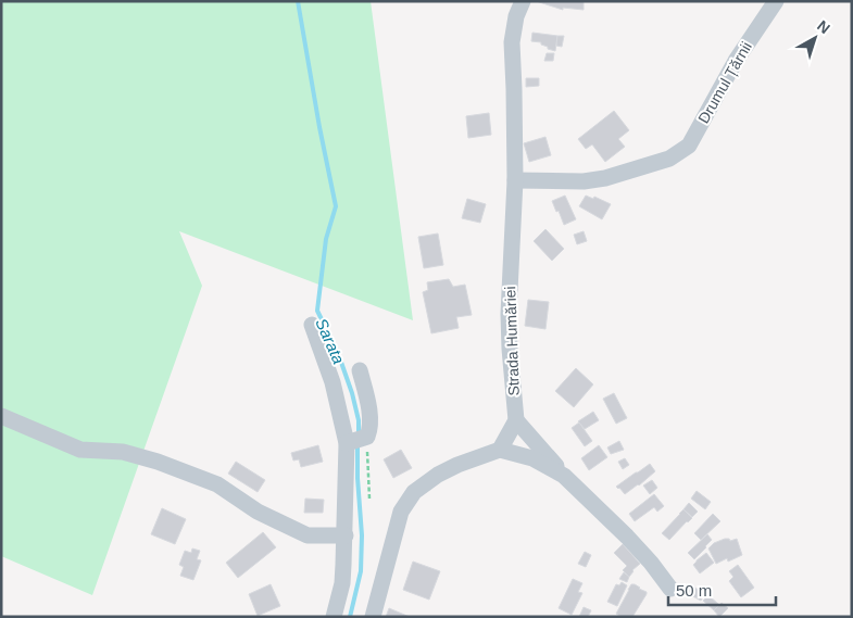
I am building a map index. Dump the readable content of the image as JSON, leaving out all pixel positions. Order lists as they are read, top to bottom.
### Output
{
  "streets": {
    "street": ["Drumul Țărnii", "Strada Humăriei"]
  },
  "crossings": [
    ["Drumul Țărnii", "Strada Humăriei"]
  ],
  "water": ["Sarata"],
  "scale_bar": "50 m",
  "north": "top right"
}
